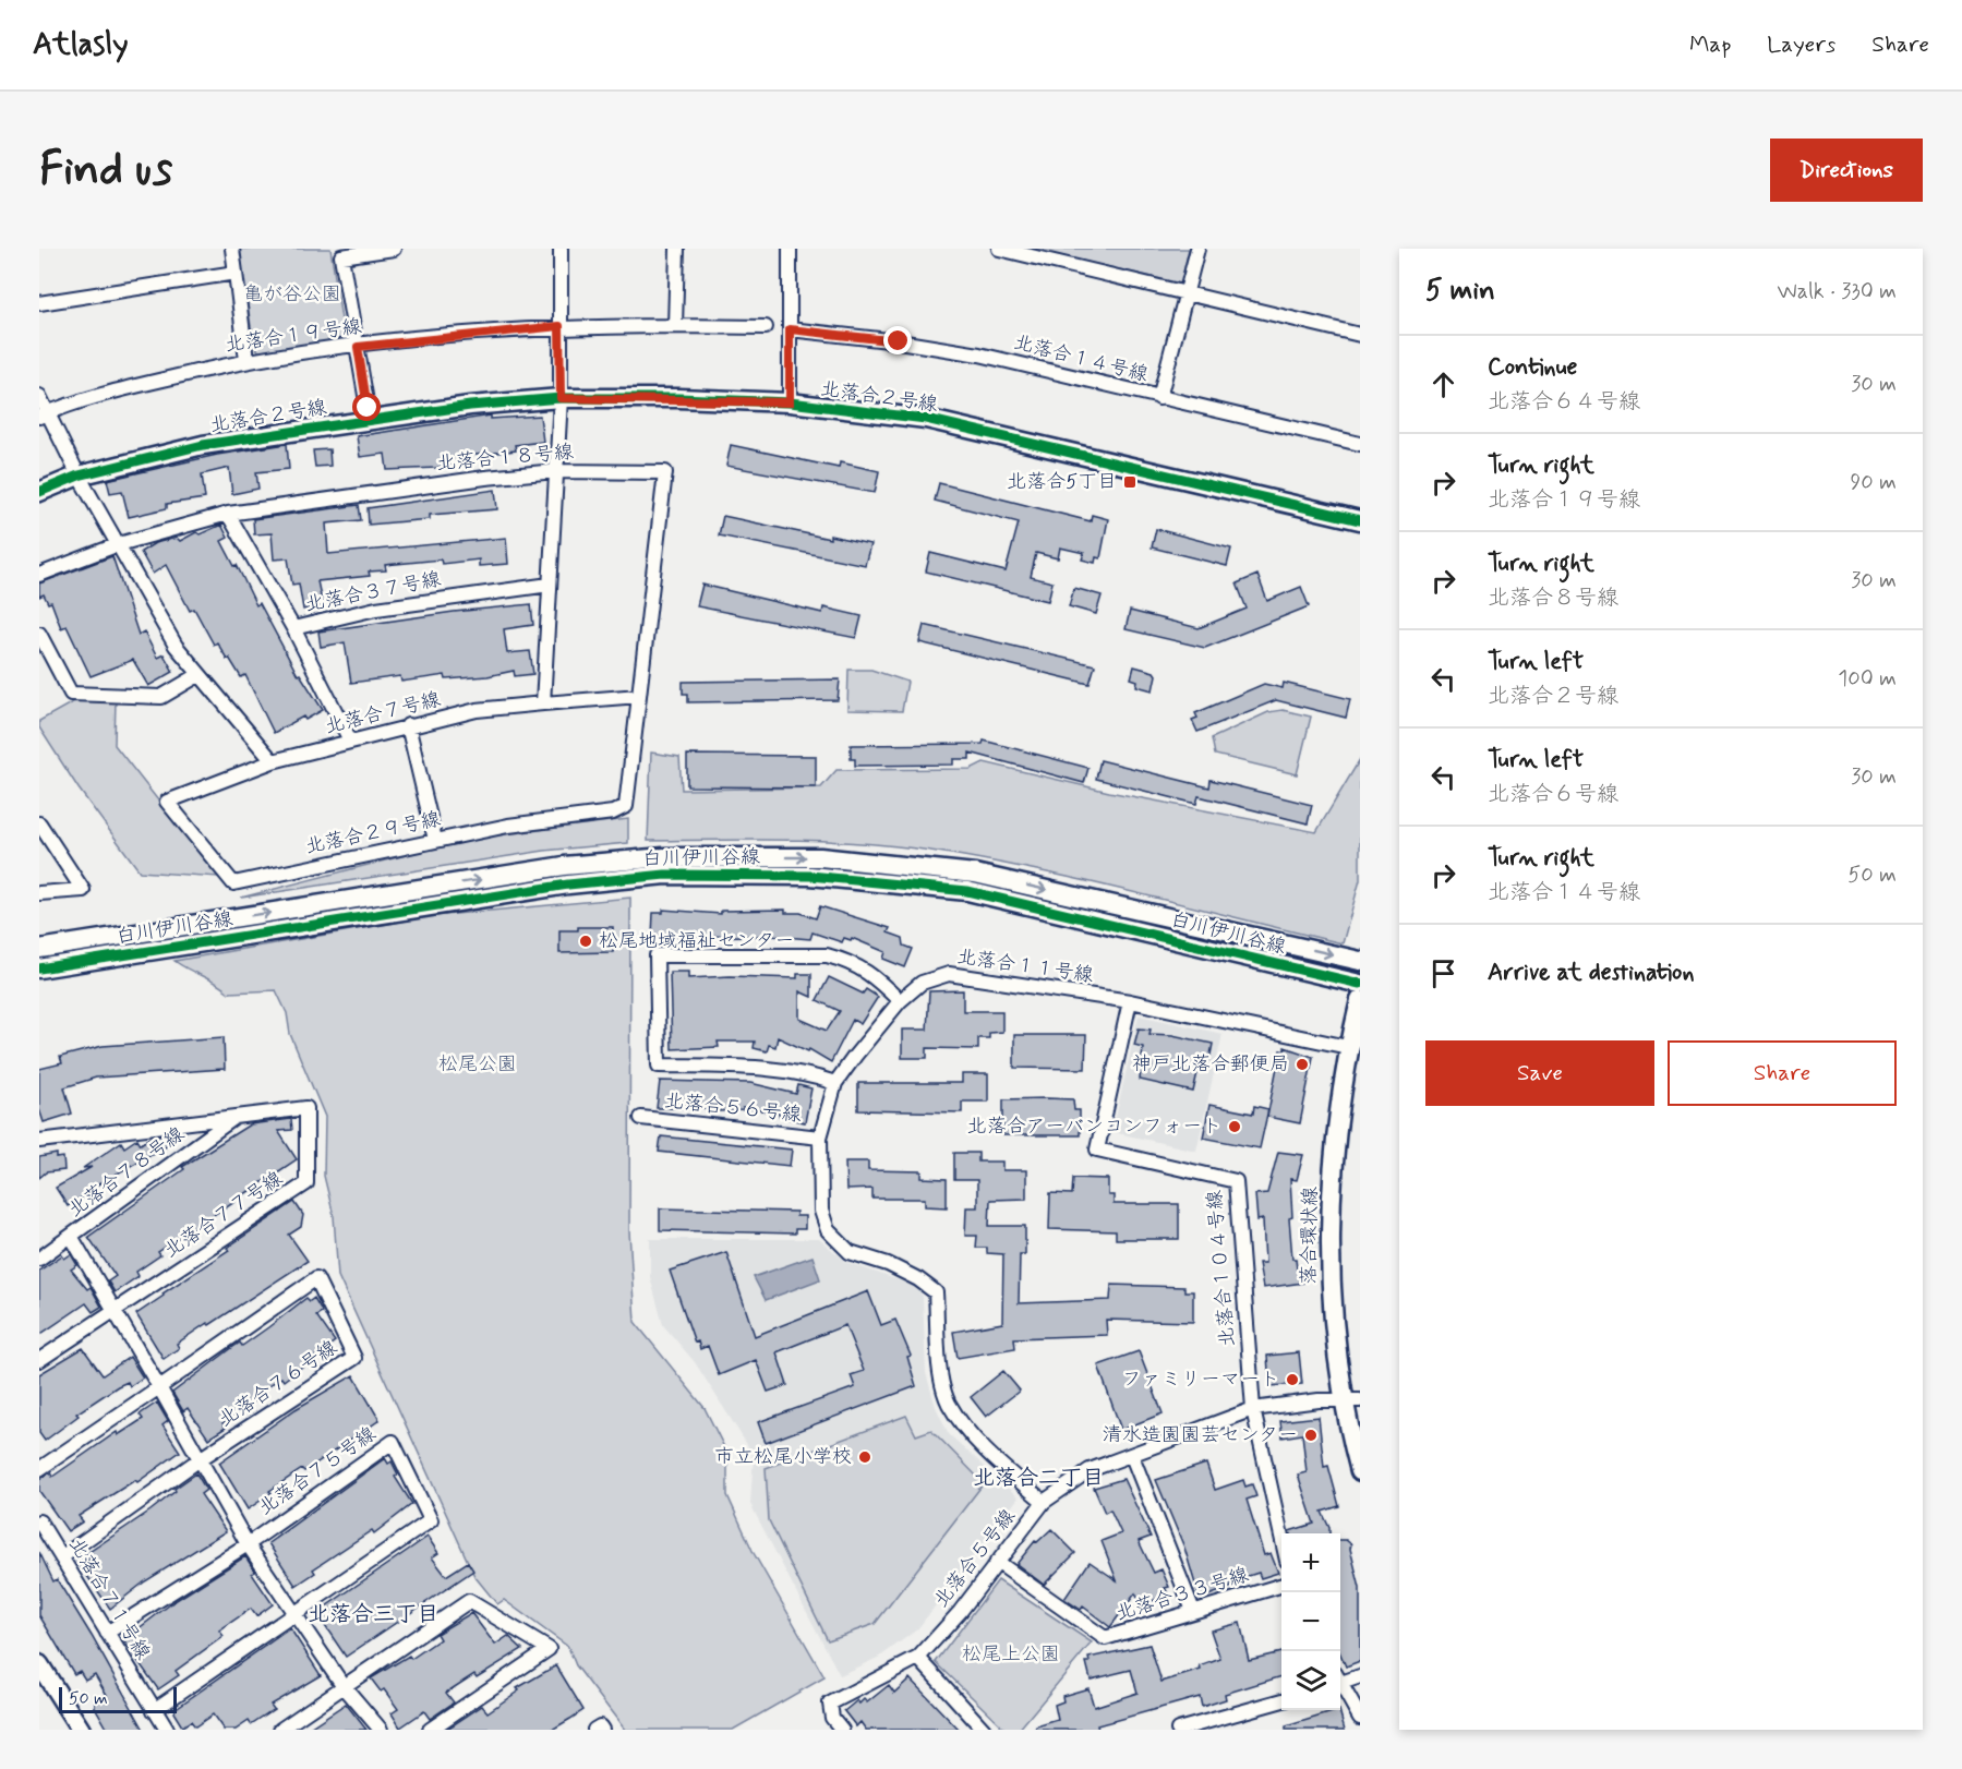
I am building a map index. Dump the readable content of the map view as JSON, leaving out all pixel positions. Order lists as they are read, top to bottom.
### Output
{
  "streets": {
    "street": [
      "北落合１９号線",
      "北落合１４号線",
      "北落合２号線",
      "北落合１８号線",
      "北落合３７号線",
      "北落合７号線",
      "北落合２９号線",
      "白川伊川谷線",
      "北落合１１号線",
      "北落合５６号線",
      "北落合７８号線",
      "北落合７７号線",
      "落合環状線",
      "北落合１０４号線",
      "北落合７６号線",
      "北落合７５号線",
      "北落合５号線",
      "北落合３３号線",
      "北落合７１号線"
    ]
  },
  "crossings": [
    ["北落合１８号線", "北落合３７号線"],
    ["北落合１８号線", "北落合２９号線"],
    ["北落合７号線", "北落合２９号線"],
    ["北落合１１号線", "北落合５６号線"],
    ["北落合１１号線", "落合環状線"],
    ["北落合１１号線", "北落合１０４号線"],
    ["北落合１１号線", "北落合５号線"],
    ["北落合７８号線", "北落合７７号線"],
    ["落合環状線", "北落合５号線"],
    ["北落合１０４号線", "北落合５号線"],
    ["北落合７６号線", "北落合７１号線"],
    ["北落合７５号線", "北落合７１号線"],
    ["北落合５号線", "北落合３３号線"]
  ],
  "districts": ["北落合二丁目", "北落合三丁目"],
  "parks": ["亀が谷公園", "松尾公園", "松尾上公園"],
  "places": {
    "transit": ["北落合5丁目"],
    "other": [
      "松尾地域福祉センター",
      "神戸北落合郵便局",
      "北落合アーバンコンフォート",
      "ファミリーマート",
      "清水造園園芸センター",
      "市立松尾小学校"
    ]
  },
  "scale_bar": "50 m",
  "page": {
    "header": "Atlasly",
    "nav": ["Map", "Layers", "Share"],
    "buttons": [
      "Directions",
      ["Save", "Share"]
    ],
    "title": "Find us",
    "heading": ["5 min", "Walk · 330 m"],
    "list": [
      ["Continue", "北落合６４号線", "30 m"],
      ["Turn right", "北落合１９号線", "90 m"],
      ["Turn right", "北落合８号線", "30 m"],
      ["Turn left", "北落合２号線", "100 m"],
      ["Turn left", "北落合６号線", "30 m"],
      ["Turn right", "北落合１４号線", "50 m"],
      "Arrive at destination"
    ],
    "map_buttons": ["+", "−"],
    "scale": "50 m"
  }
}
